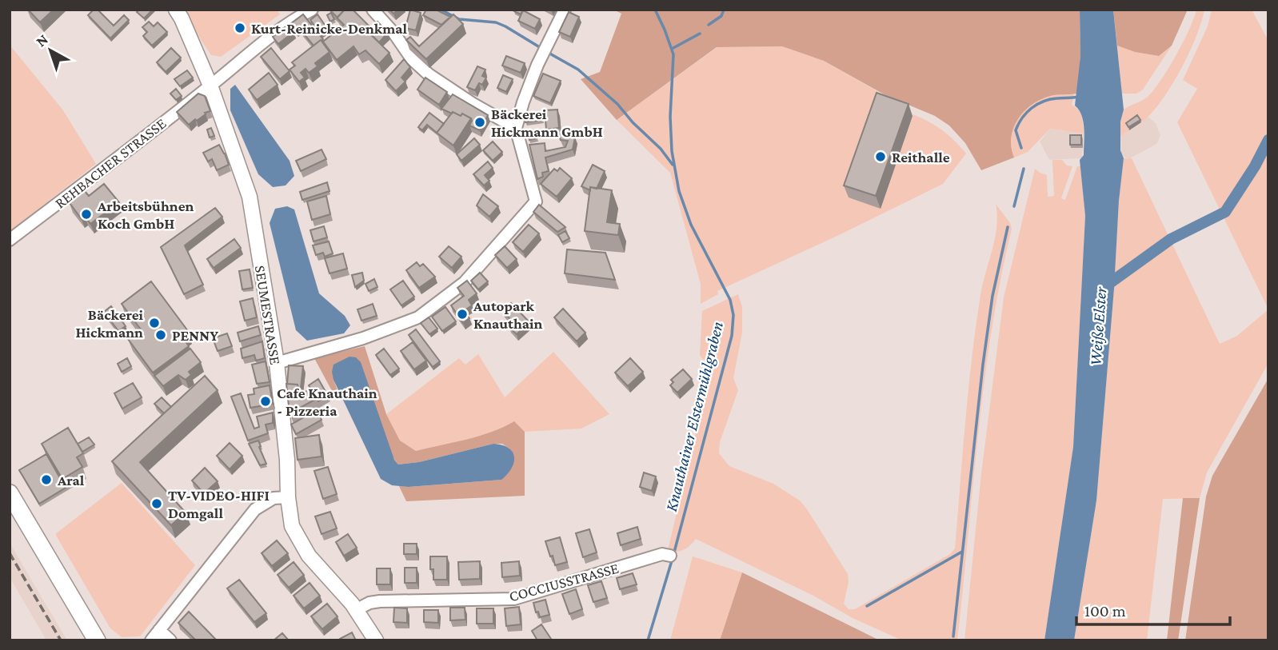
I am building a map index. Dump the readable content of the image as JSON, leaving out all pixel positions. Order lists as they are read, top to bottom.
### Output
{
  "streets": {
    "street": ["REHBACHER STRASSE", "SEUMESTRASSE", "COCCIUSSTRASSE"]
  },
  "crossings": [
    ["REHBACHER STRASSE", "SEUMESTRASSE"],
    ["SEUMESTRASSE", "COCCIUSSTRASSE"]
  ],
  "water": ["Weiße Elster", "Knauthainer Elstermühlgraben"],
  "places": [
    "Kurt-Reinicke-Denkmal",
    "Bäckerei Hickmann GmbH",
    "Reithalle",
    "Arbeitsbühnen Koch GmbH",
    "Autopark Knauthain",
    "Bäckerei Hickmann",
    "PENNY",
    "Cafe Knauthain - Pizzeria",
    "Aral",
    "TV-VIDEO-HIFI Domgall"
  ],
  "scale_bar": "100 m",
  "north": "top left"
}
